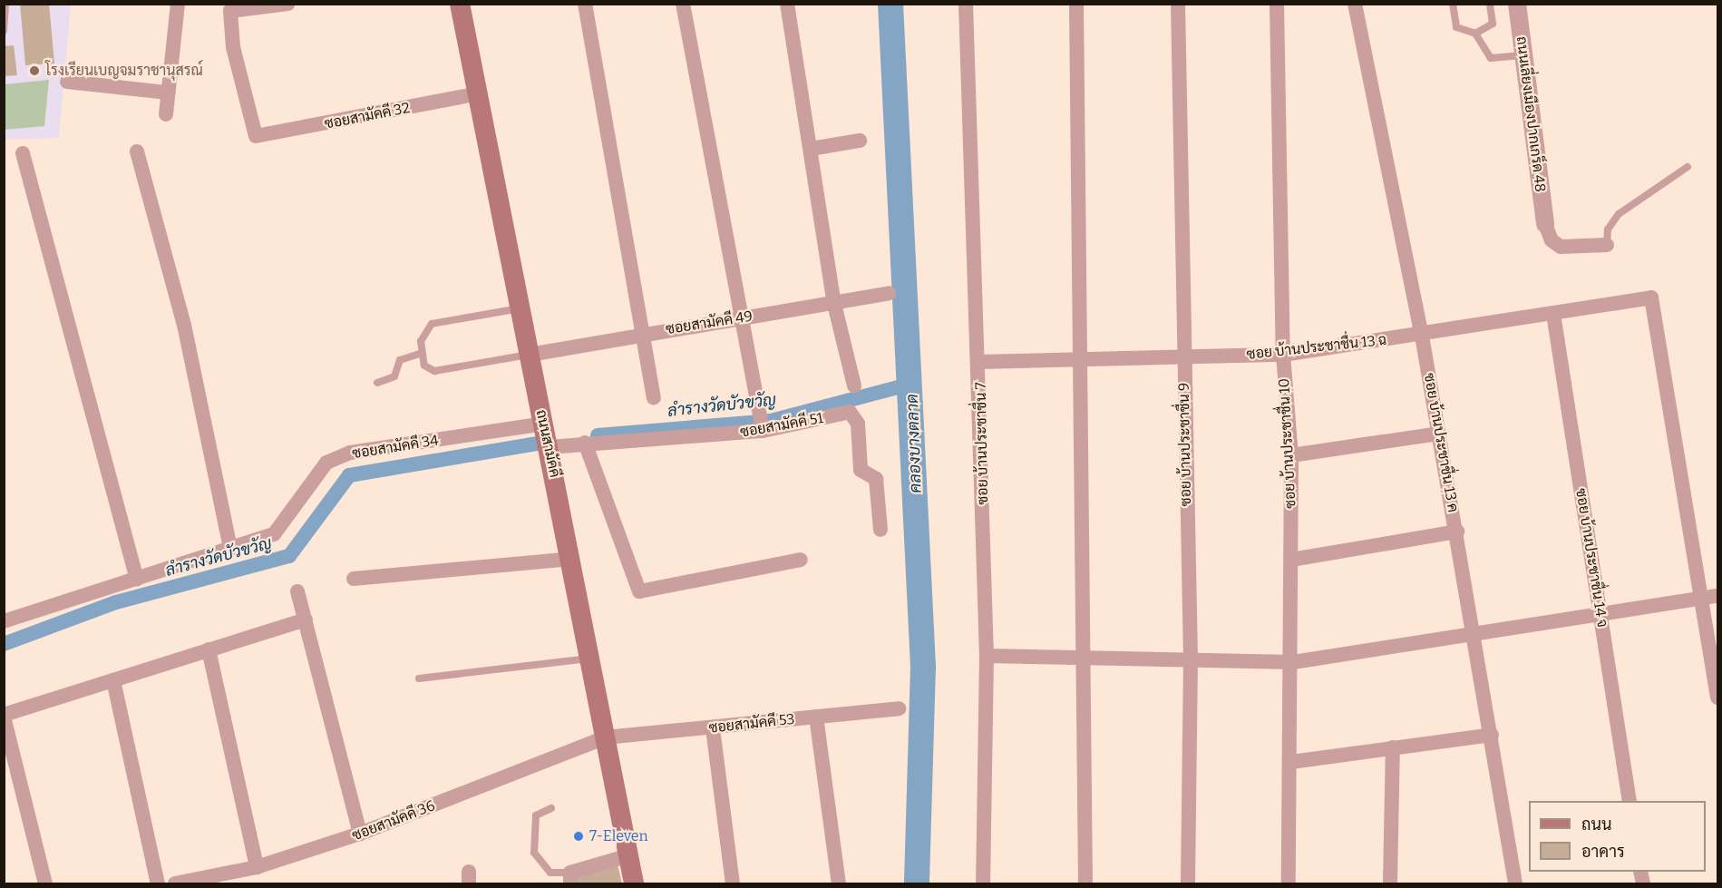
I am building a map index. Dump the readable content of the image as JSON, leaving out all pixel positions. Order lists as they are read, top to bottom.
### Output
{
  "streets": {
    "main road": ["ถนนสามัคคี"],
    "street": [
      "ถนนเลี่ยงเมืองปากเกร็ด 48",
      "ซอยสามัคคี 32",
      "ซอยสามัคคี 49",
      "ซอย บ้านประชาชื่น 13 ฉ",
      "ซอยสามัคคี 51",
      "ซอย บ้านประชาชื่น 13 ค",
      "ซอย บ้านประชาชื่น 7",
      "ซอย บ้านประชาชื่น 10",
      "ซอย บ้านประชาชื่น 9",
      "ซอยสามัคคี 34",
      "ซอย บ้านประชาชื่น 14 จ",
      "ซอยสามัคคี 53",
      "ซอยสามัคคี 36"
    ]
  },
  "crossings": [
    ["ซอยสามัคคี 32", "ถนนสามัคคี"],
    ["ซอยสามัคคี 49", "ถนนสามัคคี"],
    ["ซอย บ้านประชาชื่น 13 ฉ", "ซอย บ้านประชาชื่น 13 ค"],
    ["ซอย บ้านประชาชื่น 13 ฉ", "ซอย บ้านประชาชื่น 7"],
    ["ซอย บ้านประชาชื่น 13 ฉ", "ซอย บ้านประชาชื่น 10"],
    ["ซอย บ้านประชาชื่น 13 ฉ", "ซอย บ้านประชาชื่น 9"],
    ["ซอย บ้านประชาชื่น 13 ฉ", "ซอย บ้านประชาชื่น 14 จ"],
    ["ซอยสามัคคี 51", "ถนนสามัคคี"],
    ["ถนนสามัคคี", "ซอยสามัคคี 34"],
    ["ถนนสามัคคี", "ซอยสามัคคี 53"],
    ["ถนนสามัคคี", "ซอยสามัคคี 36"],
    ["ซอยสามัคคี 53", "ซอยสามัคคี 36"]
  ],
  "water": ["ลำรางวัดบัวขวัญ", "คลองบางตลาด"],
  "places": ["โรงเรียนเบญจมราชานุสรณ์", "7-Eleven"],
  "legend": ["ถนน", "อาคาร"]
}
